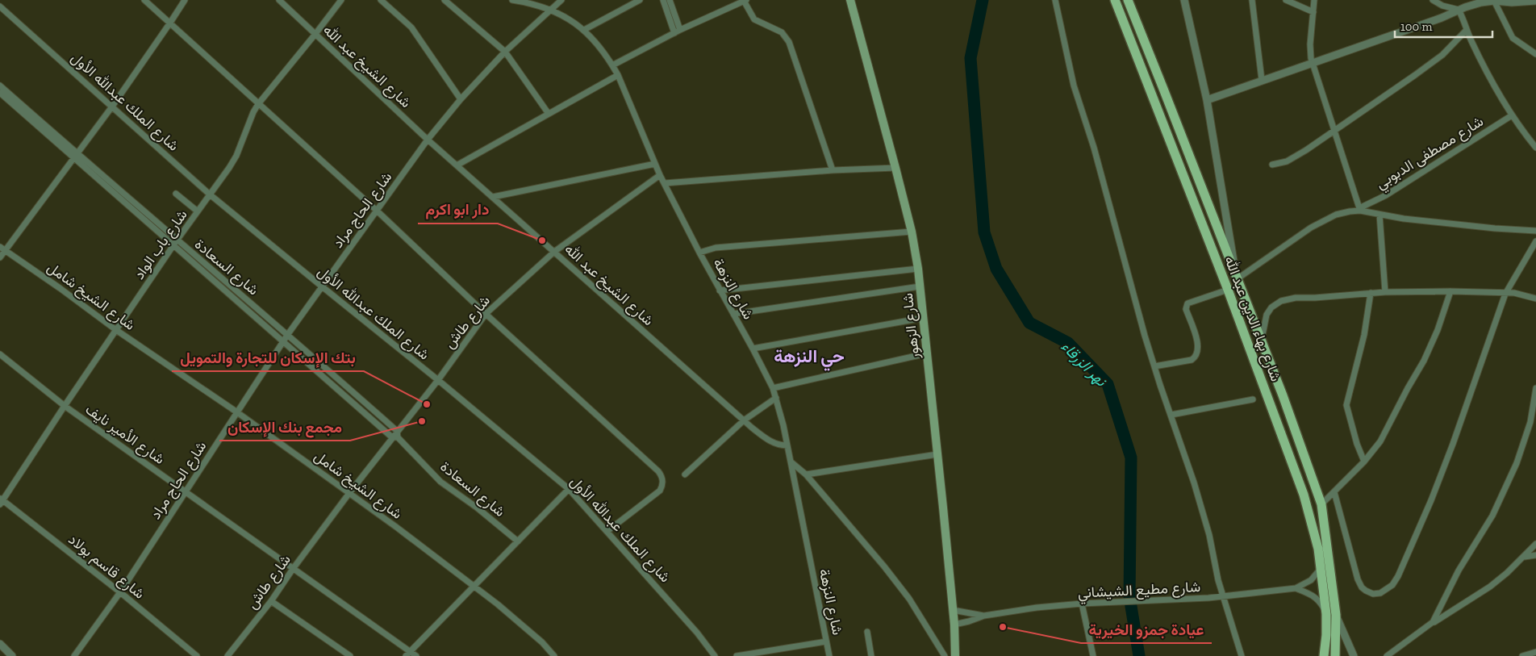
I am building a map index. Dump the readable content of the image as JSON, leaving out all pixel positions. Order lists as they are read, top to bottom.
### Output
{
  "streets": {
    "main road": ["شارع بهاء الدين عبد الله", "شارع الزهور"],
    "street": [
      "شارع الشيخ عبد الله",
      "شارع الملك عبدالله الأول",
      "شارع مصطفى الدبوبي",
      "شارع الحاج مراد",
      "شارع باب الواد",
      "شارع السعادة",
      "شارع النزهة",
      "شارع الشيخ شامل",
      "شارع طاش",
      "شارع الأمير نايف",
      "شارع قاسم بولاد",
      "شارع مطيع الشيشاني"
    ]
  },
  "crossings": [
    ["شارع الشيخ عبد الله", "شارع الحاج مراد"],
    ["شارع الشيخ عبد الله", "شارع باب الواد"],
    ["شارع الشيخ عبد الله", "شارع النزهة"],
    ["شارع الشيخ عبد الله", "شارع طاش"],
    ["شارع الملك عبدالله الأول", "شارع الحاج مراد"],
    ["شارع الملك عبدالله الأول", "شارع باب الواد"],
    ["شارع الملك عبدالله الأول", "شارع طاش"],
    ["شارع الحاج مراد", "شارع السعادة"],
    ["شارع الحاج مراد", "شارع النزهة"],
    ["شارع الحاج مراد", "شارع الشيخ شامل"],
    ["شارع الحاج مراد", "شارع الأمير نايف"],
    ["شارع الحاج مراد", "شارع قاسم بولاد"],
    ["شارع باب الواد", "شارع السعادة"],
    ["شارع باب الواد", "شارع الشيخ شامل"],
    ["شارع باب الواد", "شارع الأمير نايف"],
    ["شارع باب الواد", "شارع قاسم بولاد"],
    ["شارع السعادة", "شارع طاش"],
    ["شارع النزهة", "شارع طاش"],
    ["شارع الشيخ شامل", "شارع طاش"],
    ["شارع بهاء الدين عبد الله", "شارع مطيع الشيشاني"],
    ["شارع طاش", "شارع الأمير نايف"],
    ["شارع الزهور", "شارع مطيع الشيشاني"]
  ],
  "districts": ["حي النزهة"],
  "water": ["نهر الزرقاء"],
  "places": [
    "دار ابو اكرم",
    "بتك الإسكان للتجارة والتمويل",
    "مجمع بنك الإسكان",
    "عيادة جمزو الخيرية"
  ],
  "scale_bar": "100 m"
}
